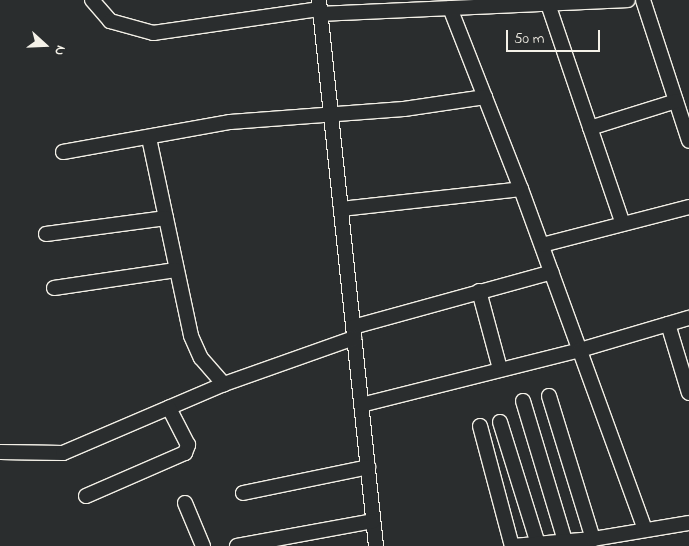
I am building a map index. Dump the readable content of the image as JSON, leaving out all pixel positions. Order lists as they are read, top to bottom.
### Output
{
  "scale_bar": "50 m",
  "north": "right"
}
